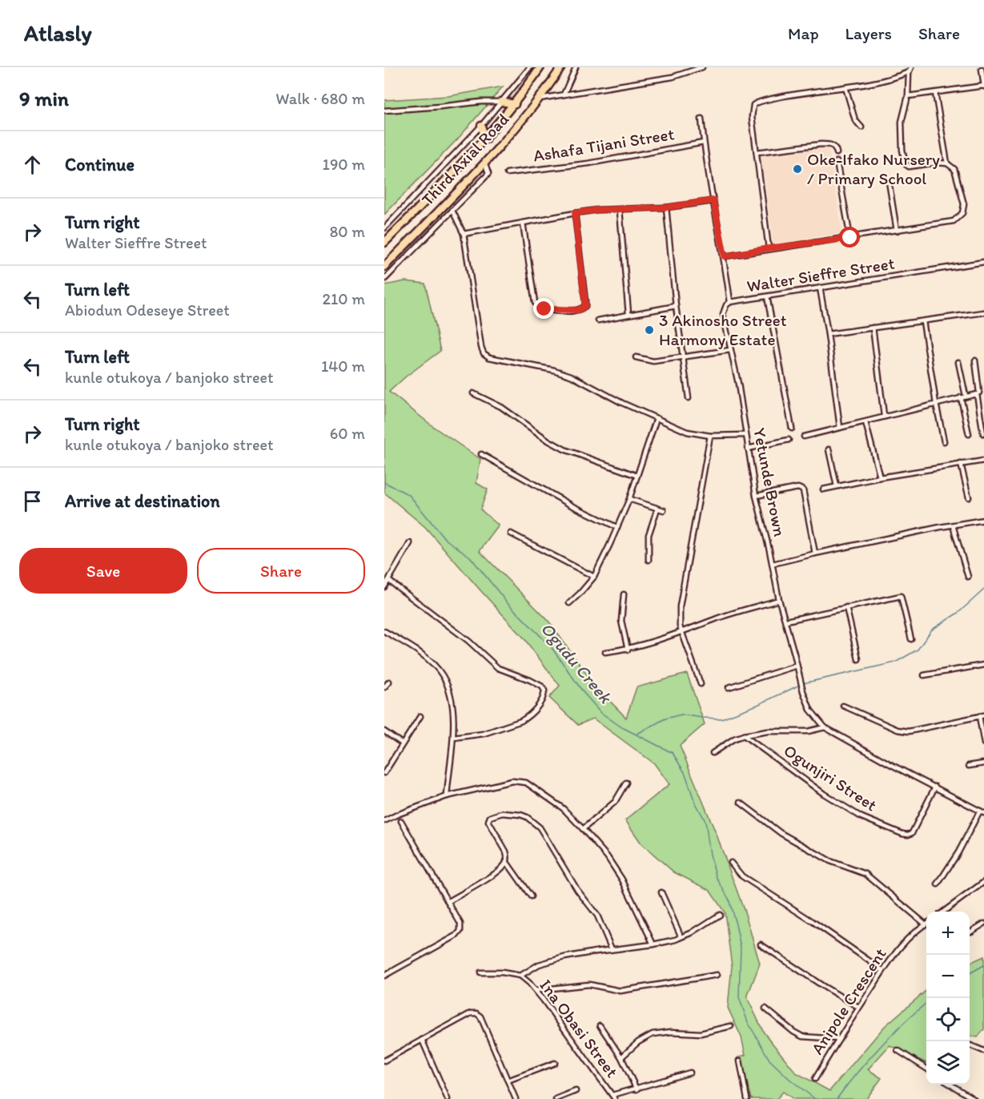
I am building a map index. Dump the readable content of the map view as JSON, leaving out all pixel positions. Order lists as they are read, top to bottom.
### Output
{
  "streets": {
    "highway": ["Third Axial Road"],
    "street": [
      "Ashafa Tijani Street",
      "Walter Sieffre Street",
      "Yetunde Brown",
      "Ogunjiri Street",
      "Anipole Crescent",
      "Ina Obasi Street"
    ]
  },
  "crossings": [
    ["Ashafa Tijani Street", "Walter Sieffre Street"],
    ["Walter Sieffre Street", "Yetunde Brown"]
  ],
  "water": ["Ogudu Creek"],
  "places": ["Oke-Ifako Nursery / Primary School", "3 Akinosho Street Harmony Estate"],
  "page": {
    "header": "Atlasly",
    "nav": ["Map", "Layers", "Share"],
    "heading": ["9 min", "Walk · 680 m"],
    "list": [
      ["Continue", "190 m"],
      ["Turn right", "Walter Sieffre Street", "80 m"],
      ["Turn left", "Abiodun Odeseye Street", "210 m"],
      ["Turn left", "kunle otukoya / banjoko street", "140 m"],
      ["Turn right", "kunle otukoya / banjoko street", "60 m"],
      "Arrive at destination"
    ],
    "buttons": ["Save", "Share"],
    "map_buttons": ["+", "−"]
  }
}
